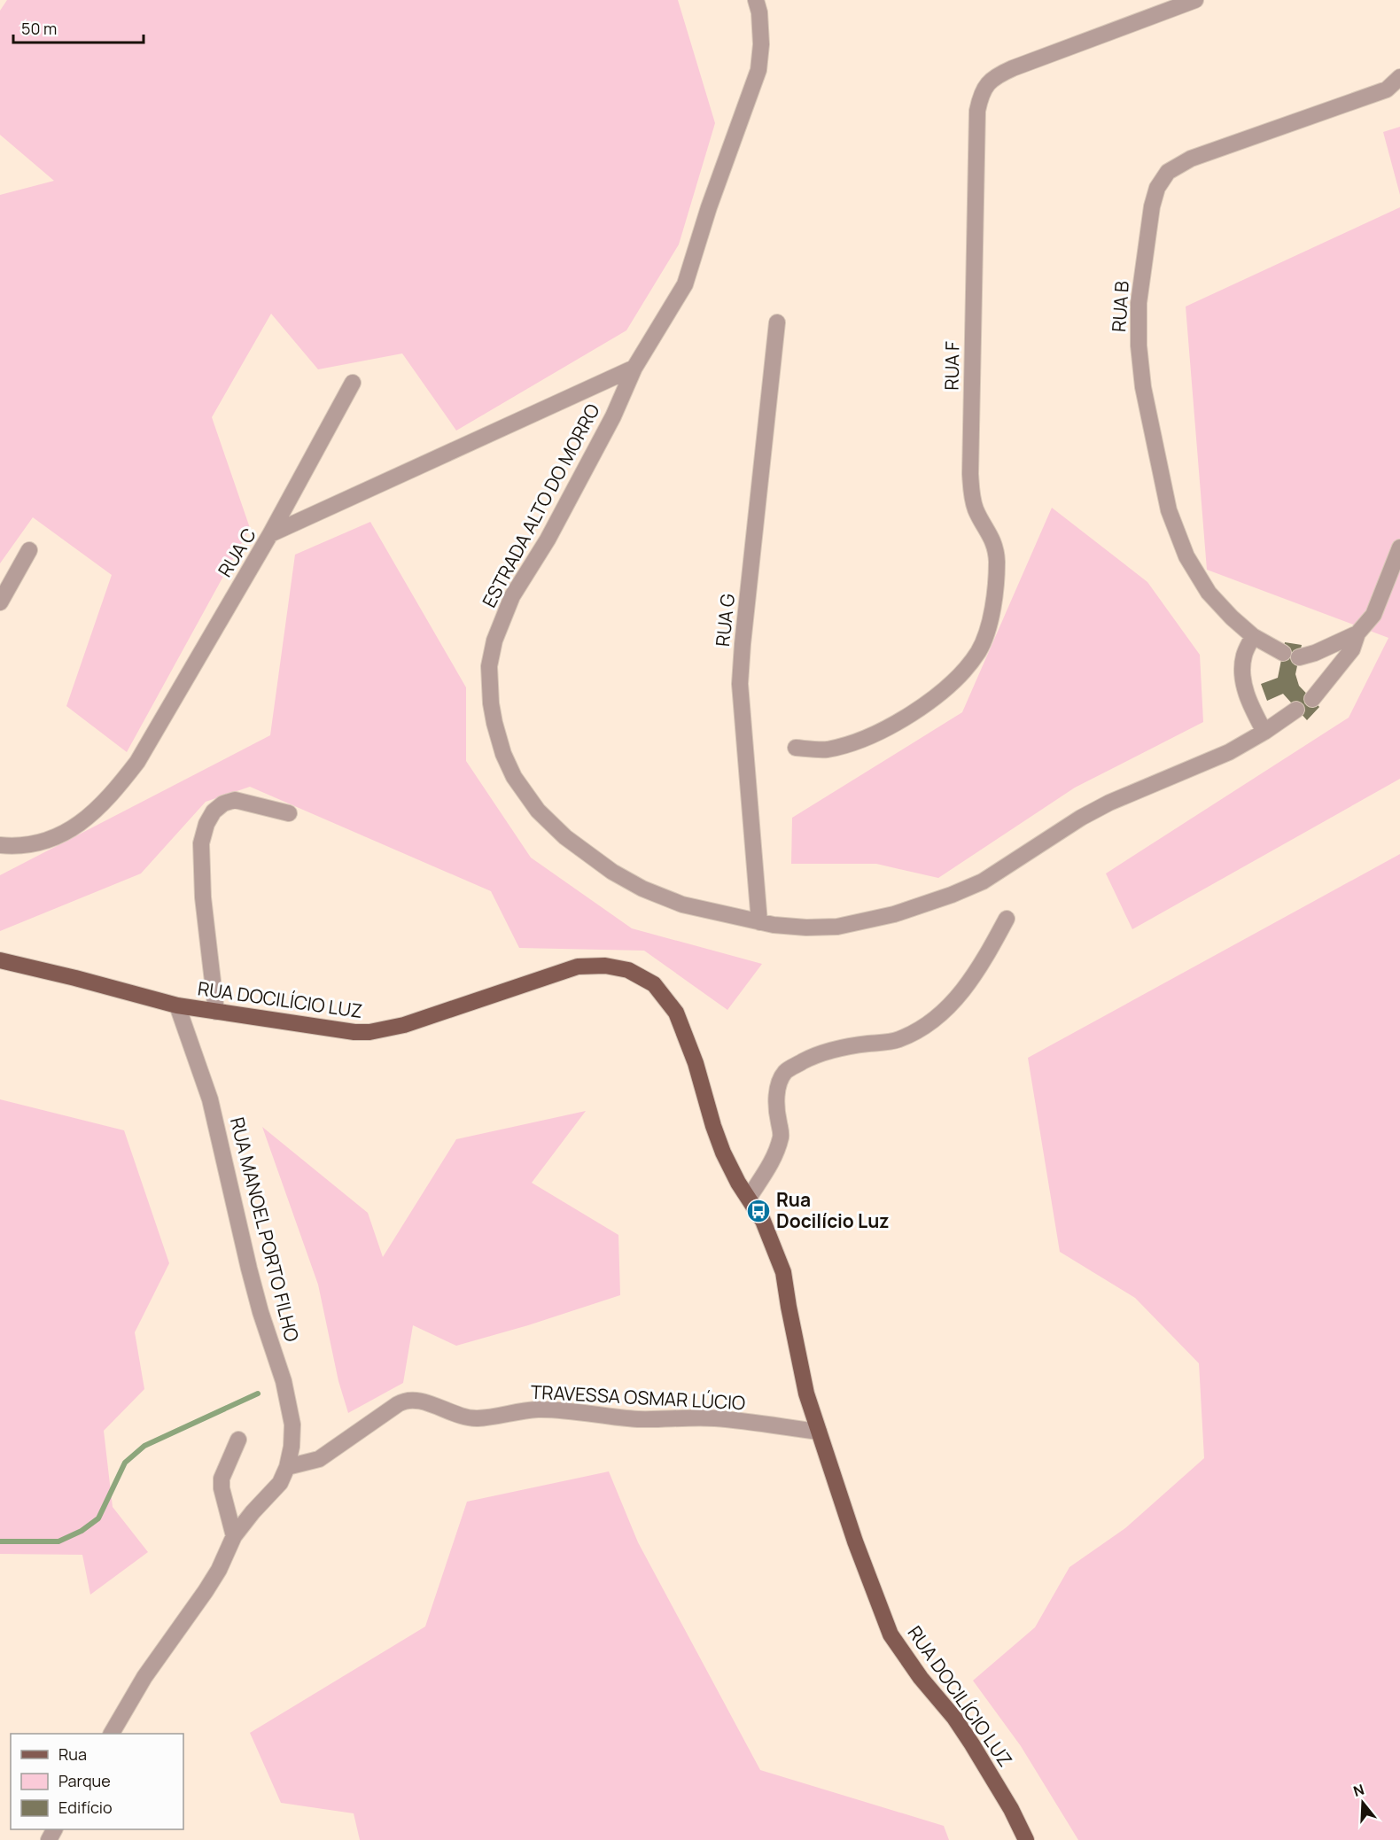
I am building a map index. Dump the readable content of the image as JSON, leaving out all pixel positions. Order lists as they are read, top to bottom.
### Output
{
  "streets": {
    "main road": ["RUA DOCILÍCIO LUZ"],
    "street": [
      "RUA B",
      "RUA F",
      "ESTRADA ALTO DO MORRO",
      "RUA C",
      "RUA G",
      "RUA MANOEL PORTO FILHO",
      "TRAVESSA OSMAR LÚCIO"
    ]
  },
  "crossings": [
    ["ESTRADA ALTO DO MORRO", "RUA C"],
    ["ESTRADA ALTO DO MORRO", "RUA G"],
    ["RUA DOCILÍCIO LUZ", "RUA MANOEL PORTO FILHO"],
    ["RUA DOCILÍCIO LUZ", "TRAVESSA OSMAR LÚCIO"],
    ["RUA MANOEL PORTO FILHO", "TRAVESSA OSMAR LÚCIO"]
  ],
  "places": {
    "bus stop": ["Rua Docilício Luz"]
  },
  "legend": ["Rua", "Parque", "Edifício"],
  "scale_bar": "50 m",
  "north": "top"
}
